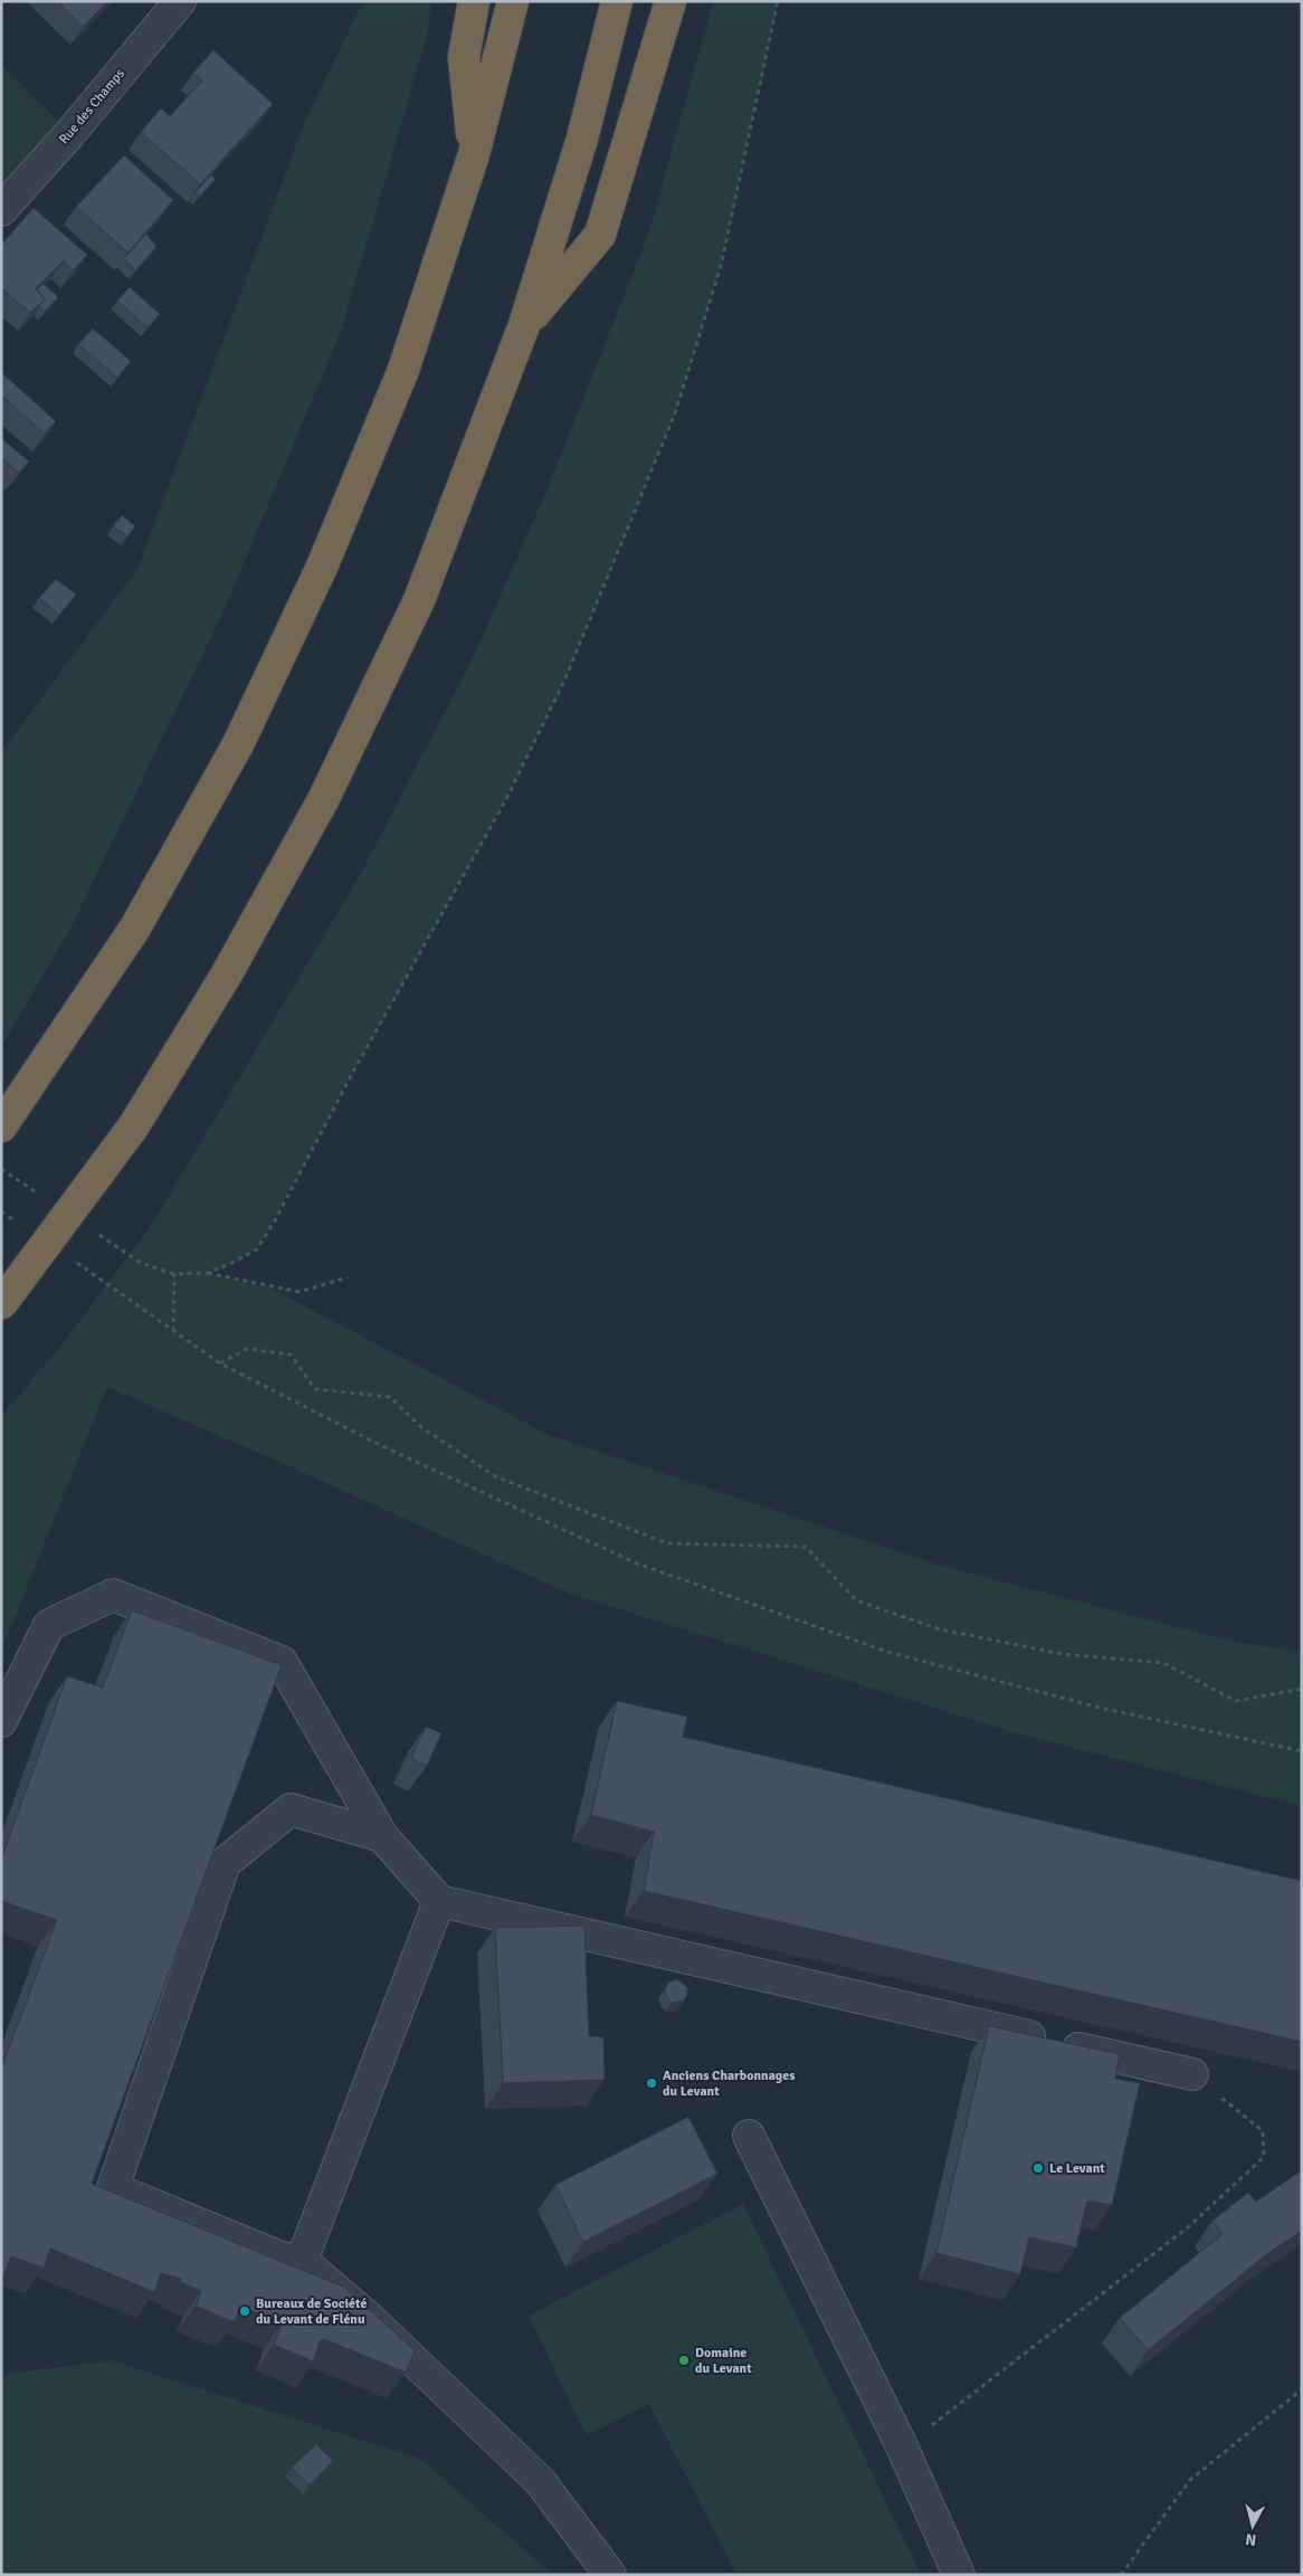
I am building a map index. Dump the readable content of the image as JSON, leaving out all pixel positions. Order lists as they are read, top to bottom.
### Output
{
  "streets": {
    "street": ["Rue des Champs"]
  },
  "places": [
    "Anciens Charbonnages du Levant",
    "Le Levant",
    "Bureaux de Société du Levant de Flénu",
    "Domaine du Levant"
  ],
  "north": "bottom"
}
